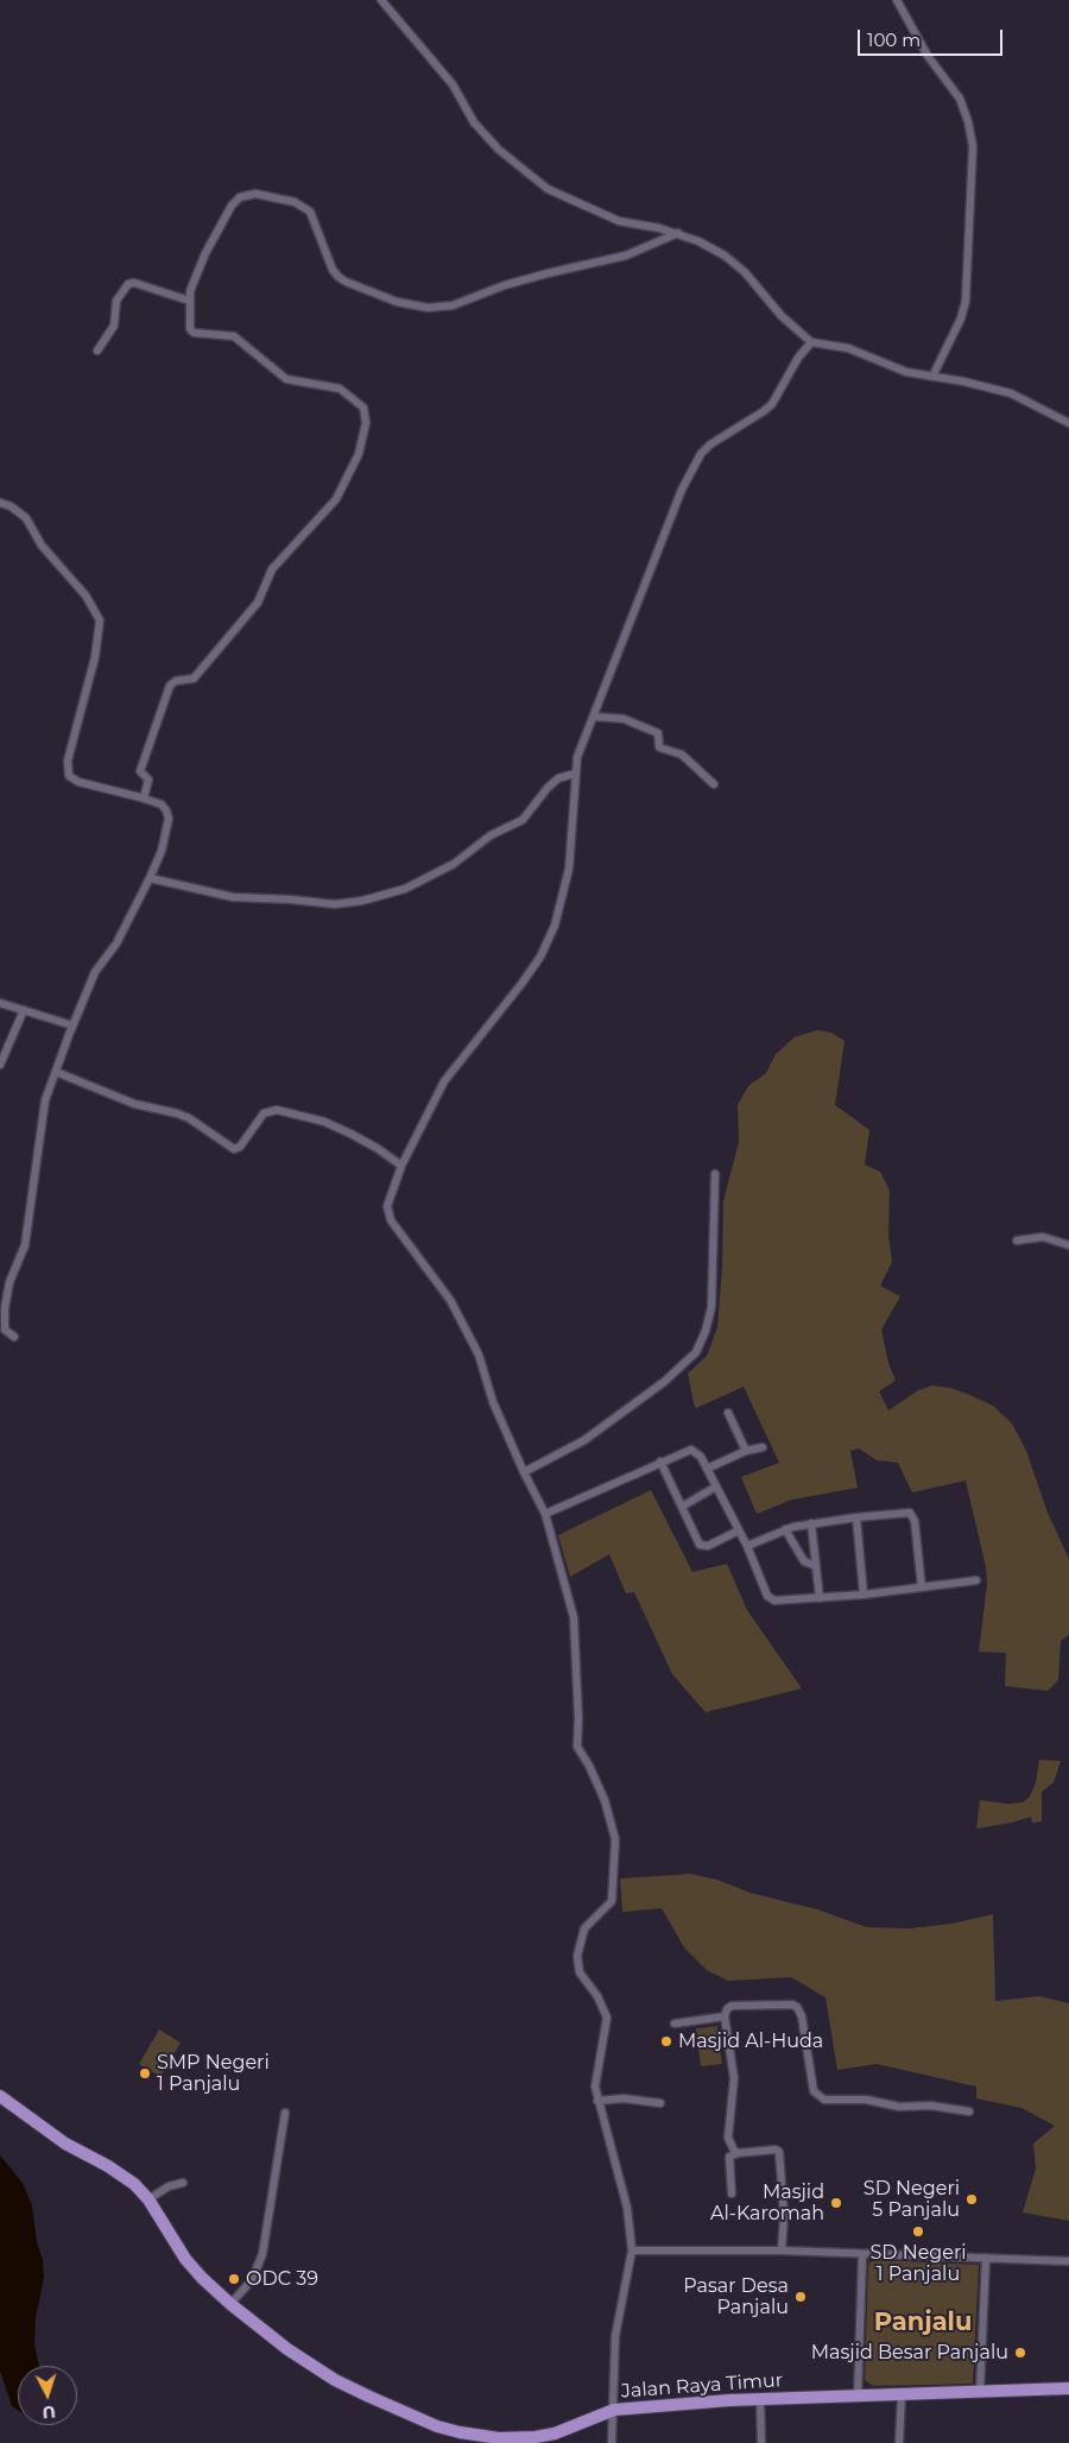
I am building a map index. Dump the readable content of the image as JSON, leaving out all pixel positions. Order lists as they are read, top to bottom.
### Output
{
  "streets": {
    "main road": ["Jalan Raya Timur"]
  },
  "districts": ["Panjalu"],
  "places": [
    "Masjid Al-Huda",
    "SMP Negeri 1 Panjalu",
    "SD Negeri 5 Panjalu",
    "Masjid Al-Karomah",
    "SD Negeri 1 Panjalu",
    "ODC 39",
    "Pasar Desa Panjalu",
    "Masjid Besar Panjalu"
  ],
  "scale_bar": "100 m",
  "north": "bottom"
}
